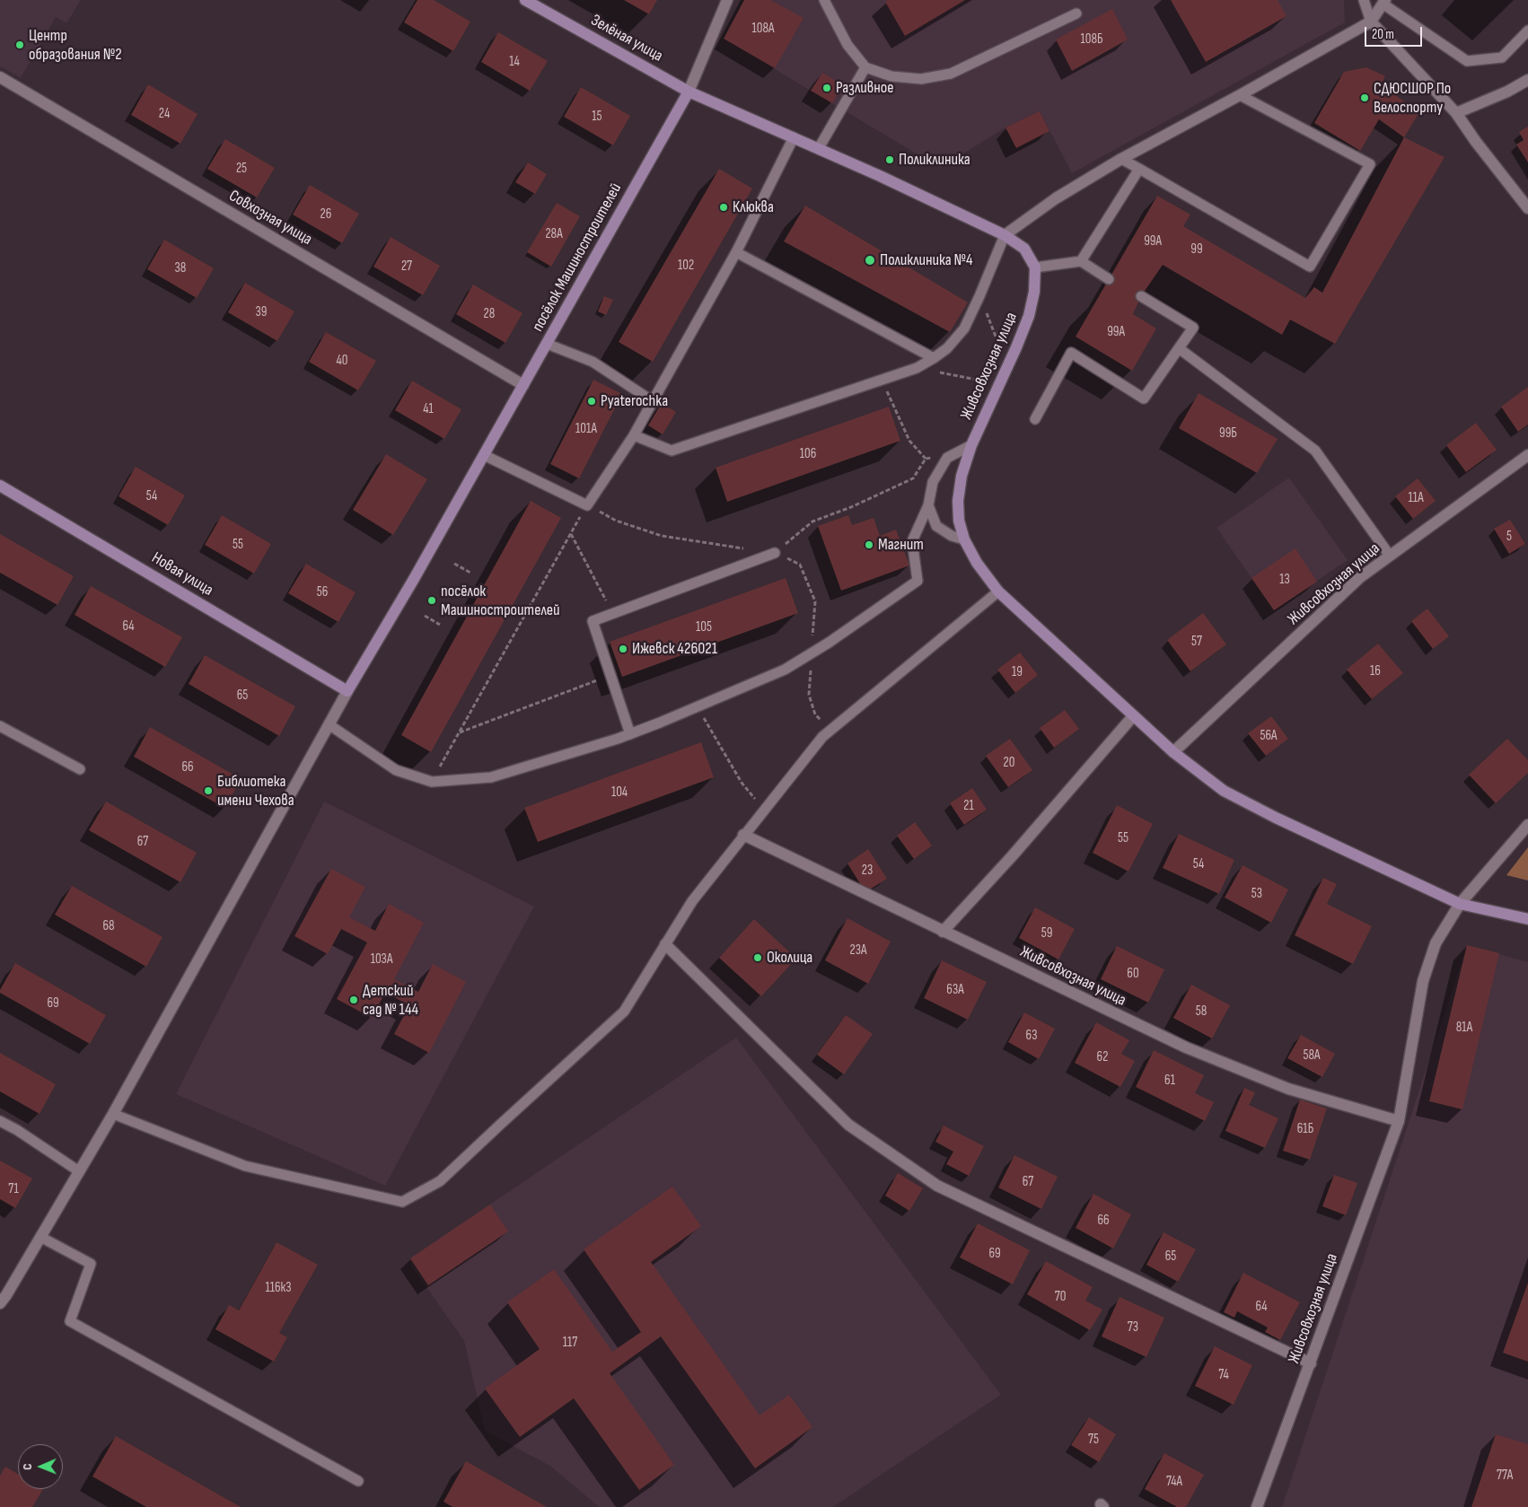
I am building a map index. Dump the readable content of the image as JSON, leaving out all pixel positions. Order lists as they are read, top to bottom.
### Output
{
  "streets": {
    "street": [
      "Зелёная улица",
      "Совхозная улица",
      "посёлок Машиностроителей",
      "Живсовхозная улица",
      "Новая улица"
    ]
  },
  "crossings": [
    ["Зелёная улица", "посёлок Машиностроителей"],
    ["Совхозная улица", "посёлок Машиностроителей"],
    ["посёлок Машиностроителей", "Новая улица"]
  ],
  "places": [
    "Центр образования №2",
    "Разливное",
    "СДЮСШОР По Велоспорту",
    "Поликлиника",
    "Клюква",
    "Поликлиника №4",
    "Pyaterochka",
    "Магнит",
    "посёлок Машиностроителей",
    "Ижевск 426021",
    "Библиотека имени Чехова",
    "Околица",
    "Детский сад № 144"
  ],
  "house_numbers": [
    "108А",
    "108Б",
    "14",
    "24",
    "15",
    "25",
    "26",
    "28А",
    "99А",
    "99",
    "102",
    "27",
    "38",
    "39",
    "28",
    "99А",
    "40",
    "41",
    "101А",
    "99Б",
    "106",
    "54",
    "11А",
    "5",
    "55",
    "13",
    "56",
    "64",
    "105",
    "57",
    "16",
    "19",
    "65",
    "56А",
    "20",
    "66",
    "104",
    "21",
    "55",
    "67",
    "54",
    "23",
    "53",
    "68",
    "59",
    "23А",
    "103А",
    "60",
    "63А",
    "69",
    "58",
    "81А",
    "63",
    "58А",
    "62",
    "61",
    "61Б",
    "67",
    "71",
    "66",
    "69",
    "65",
    "116к3",
    "70",
    "64",
    "73",
    "117",
    "74",
    "75",
    "77А",
    "74А"
  ],
  "scale_bar": "20 m",
  "north": "left"
}
